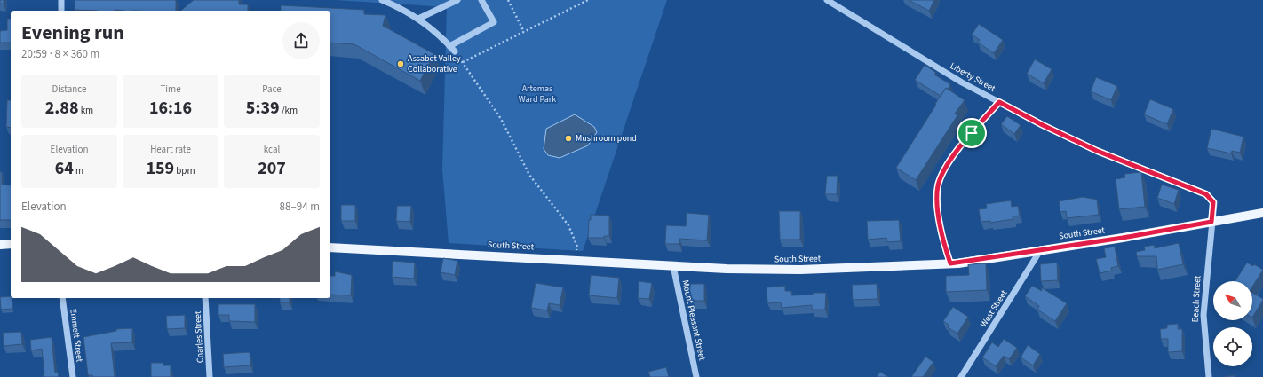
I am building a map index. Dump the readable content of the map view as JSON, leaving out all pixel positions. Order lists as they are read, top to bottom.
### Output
{
  "streets": {
    "main road": ["South Street"],
    "street": [
      "Liberty Street",
      "Beach Street",
      "West Street",
      "Mount Pleasant Street",
      "Emmett Street",
      "Charles Street"
    ]
  },
  "crossings": [
    ["Liberty Street", "South Street"],
    ["Liberty Street", "Beach Street"],
    ["South Street", "Beach Street"],
    ["South Street", "West Street"],
    ["South Street", "Mount Pleasant Street"]
  ],
  "parks": ["Artemas Ward Park"],
  "places": ["Assabet Valley Collaborative", "Mushroom pond"],
  "north": "top left",
  "page": {
    "heading": ["Evening run", "20:59 · 8 × 360 m"],
    "stats": [
      ["Distance", "2.88 km"],
      ["Time", "16:16"],
      ["Pace", "5:39 /km"],
      ["Elevation", "64 m"],
      ["Heart rate", "159 bpm"],
      ["kcal", "207"]
    ],
    "chart": ["Elevation", "88–94 m"]
  }
}
